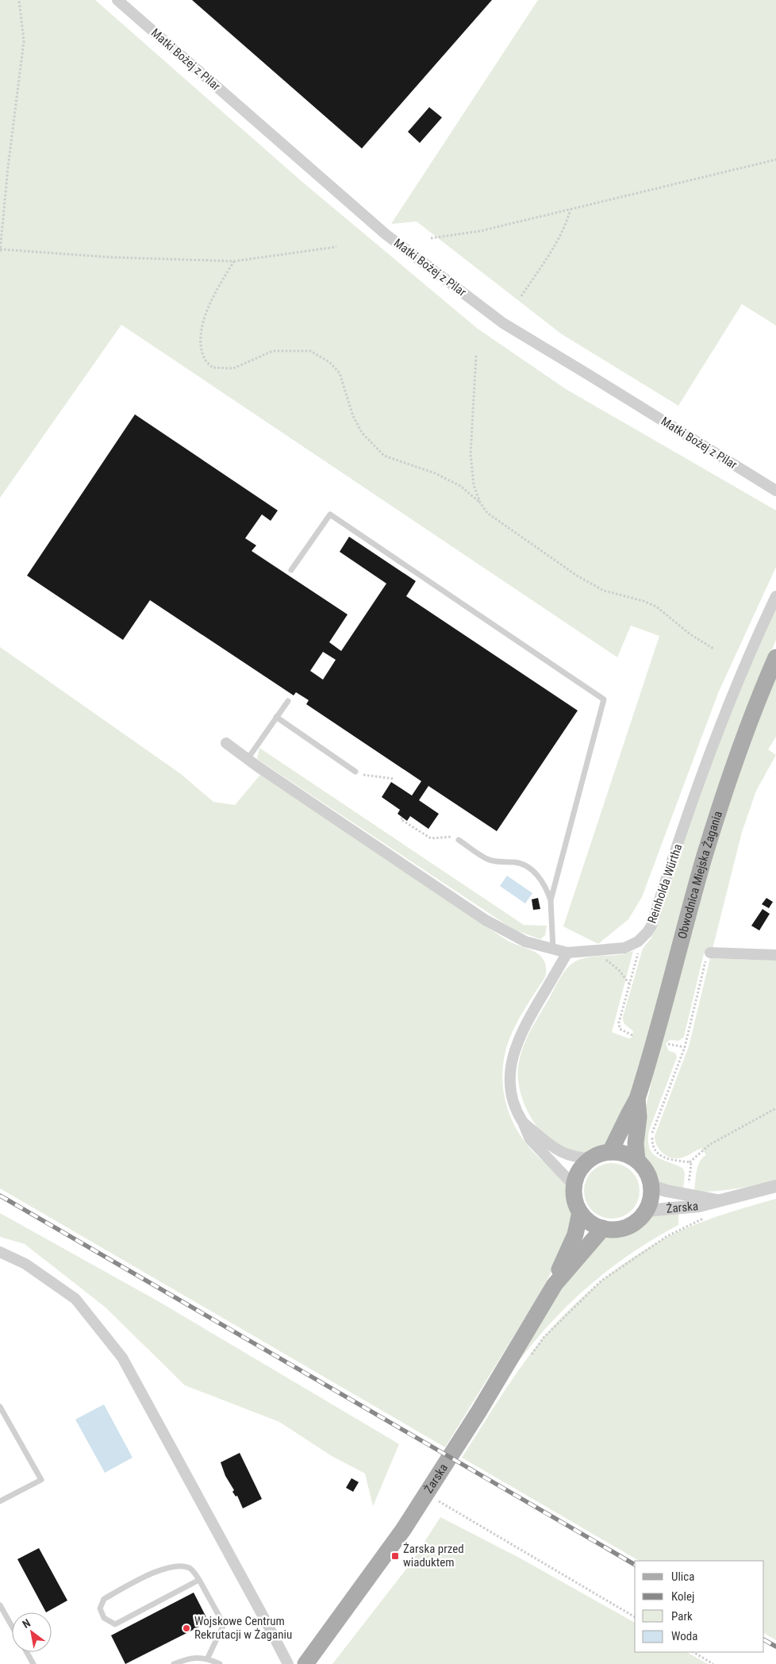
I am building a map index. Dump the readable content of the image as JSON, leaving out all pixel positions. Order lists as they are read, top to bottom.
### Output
{
  "streets": {
    "main road": ["Obwodnica Miejska Żagania", "Żarska"],
    "street": ["Matki Bożej z Pilar", "Reinholda Würtha"]
  },
  "crossings": [
    ["Obwodnica Miejska Żagania", "Żarska"]
  ],
  "places": {
    "transit": ["Żarska przed wiaduktem"],
    "other": ["Wojskowe Centrum Rekrutacji w Żaganiu"]
  },
  "legend": [
    "Ulica",
    "Kolej",
    "Park",
    "Woda"
  ],
  "north": "top left"
}
